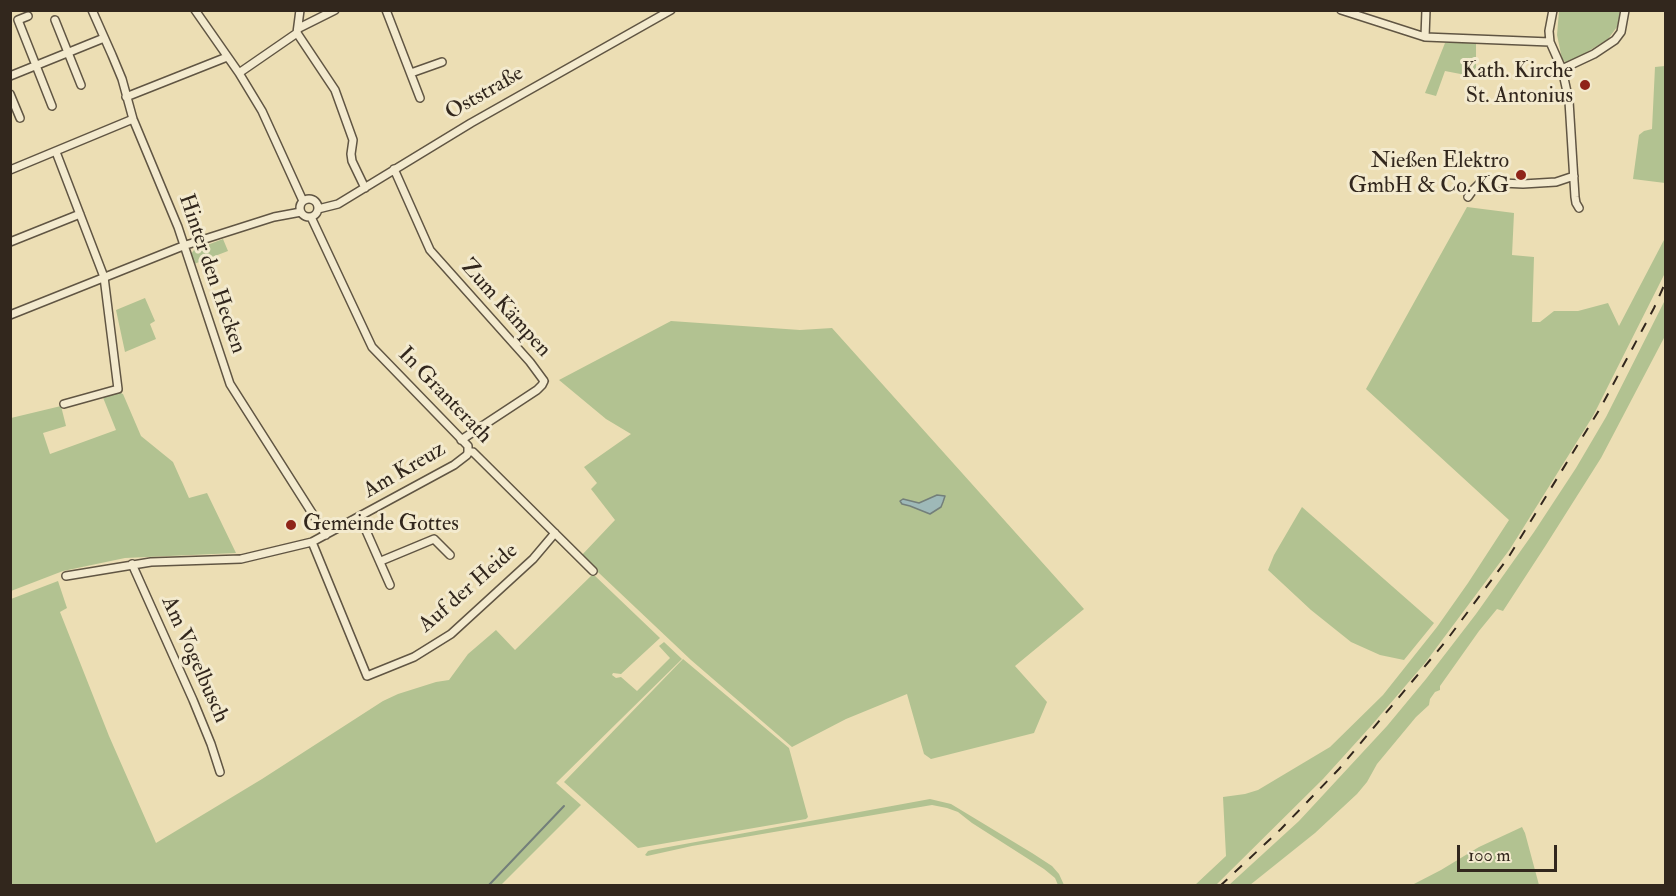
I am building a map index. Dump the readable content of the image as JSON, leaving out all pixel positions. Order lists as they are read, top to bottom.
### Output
{
  "streets": {
    "street": [
      "Oststraße",
      "Hinter den Hecken",
      "Zum Kämpen",
      "In Granterath",
      "Am Kreuz",
      "Auf der Heide",
      "Am Vogelbusch"
    ]
  },
  "crossings": [
    ["Oststraße", "Zum Kämpen"],
    ["Oststraße", "In Granterath"],
    ["Hinter den Hecken", "Am Kreuz"],
    ["Hinter den Hecken", "Am Vogelbusch"],
    ["Zum Kämpen", "In Granterath"],
    ["In Granterath", "Am Kreuz"],
    ["In Granterath", "Auf der Heide"],
    ["Am Kreuz", "Am Vogelbusch"],
    ["Auf der Heide", "Am Vogelbusch"]
  ],
  "places": ["Kath. Kirche St. Antonius", "Nießen Elektro GmbH & Co. KG", "Gemeinde Gottes"],
  "scale_bar": "100 m"
}
